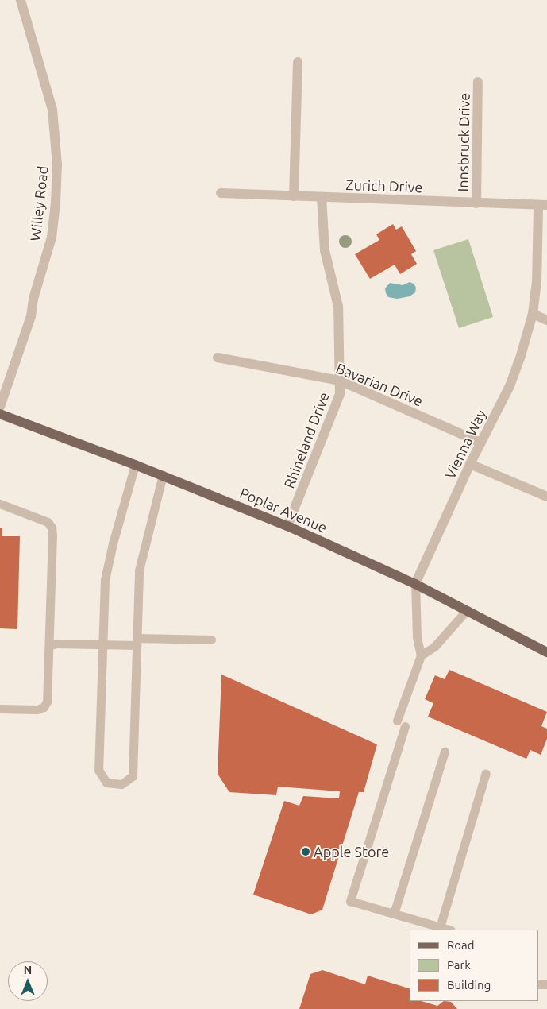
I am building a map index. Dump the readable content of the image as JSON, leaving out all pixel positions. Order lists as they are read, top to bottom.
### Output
{
  "streets": {
    "main road": ["Poplar Avenue"],
    "street": [
      "Innsbruck Drive",
      "Zurich Drive",
      "Willey Road",
      "Bavarian Drive",
      "Rhineland Drive",
      "Vienna Way"
    ]
  },
  "crossings": [
    ["Innsbruck Drive", "Zurich Drive"],
    ["Zurich Drive", "Rhineland Drive"],
    ["Zurich Drive", "Vienna Way"],
    ["Bavarian Drive", "Rhineland Drive"],
    ["Bavarian Drive", "Vienna Way"],
    ["Rhineland Drive", "Poplar Avenue"],
    ["Vienna Way", "Poplar Avenue"]
  ],
  "places": ["Apple Store"],
  "legend": ["Road", "Park", "Building"],
  "north": "top"
}
